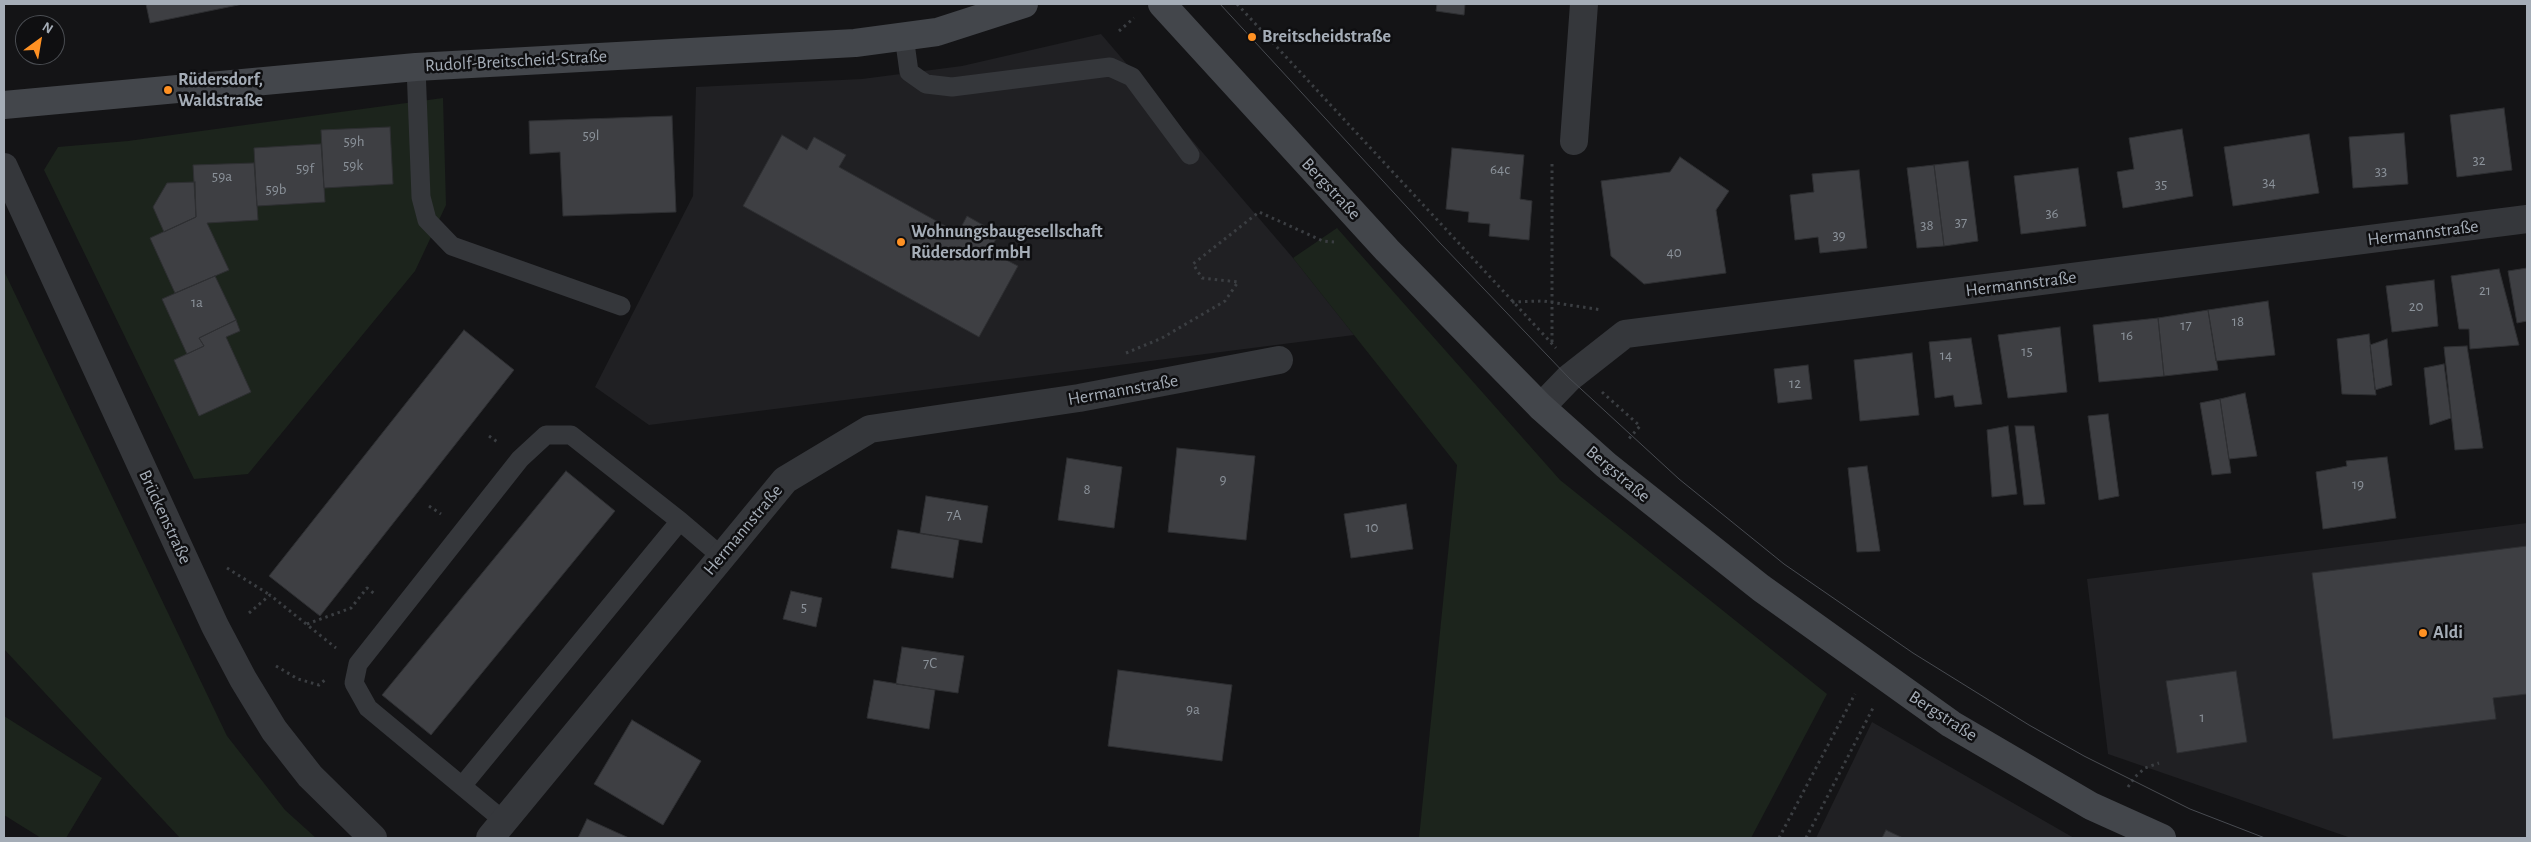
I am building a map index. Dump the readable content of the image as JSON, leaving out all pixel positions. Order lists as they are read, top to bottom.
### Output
{
  "streets": {
    "street": [
      "Rudolf-Breitscheid-Straße",
      "Bergstraße",
      "Hermannstraße",
      "Brückenstraße"
    ]
  },
  "crossings": [
    ["Bergstraße", "Hermannstraße"]
  ],
  "places": [
    "Breitscheidstraße",
    "Rüdersdorf, Waldstraße",
    "Wohnungsbaugesellschaft Rüdersdorf mbH",
    "Aldi"
  ],
  "house_numbers": [
    "59l",
    "59h",
    "32",
    "59k",
    "59f",
    "64c",
    "33",
    "59a",
    "34",
    "35",
    "59b",
    "36",
    "37",
    "38",
    "39",
    "40",
    "21",
    "1a",
    "20",
    "18",
    "17",
    "16",
    "15",
    "14",
    "12",
    "9",
    "19",
    "8",
    "7A",
    "10",
    "5",
    "7C",
    "9a",
    "1"
  ],
  "north": "top right"
}
